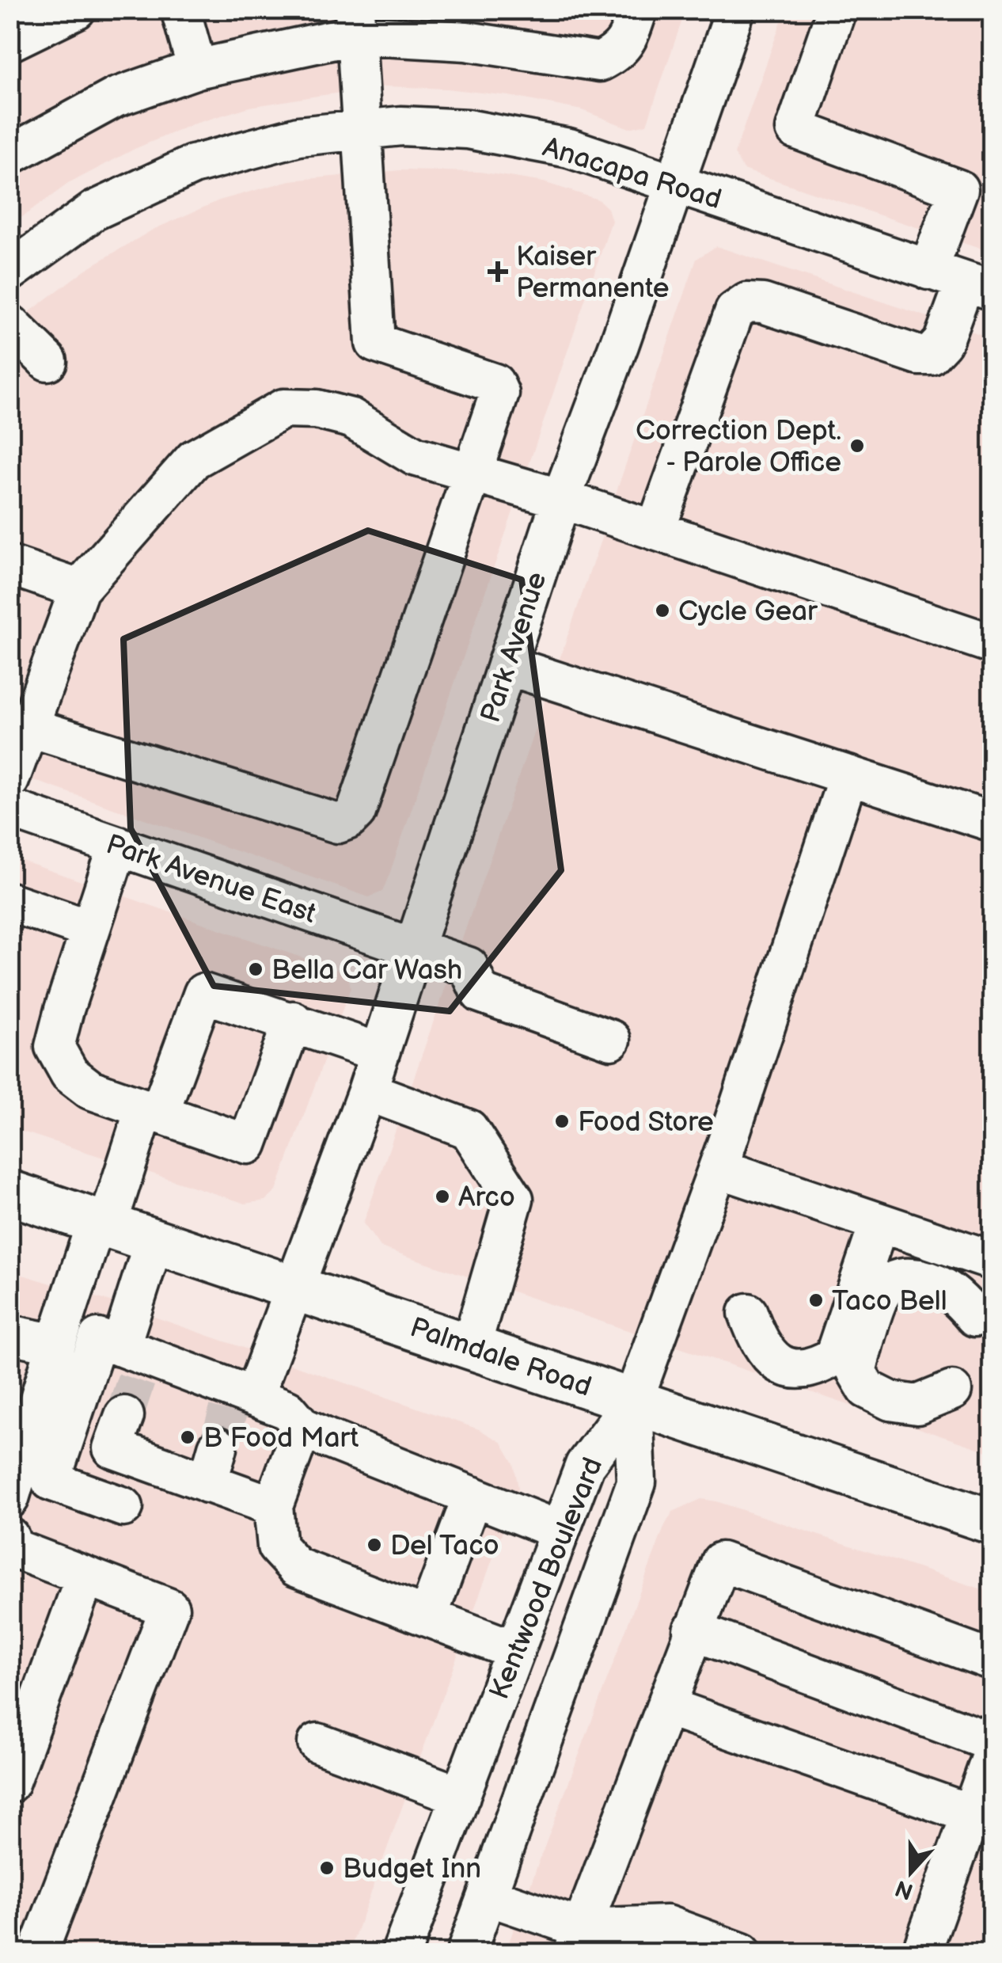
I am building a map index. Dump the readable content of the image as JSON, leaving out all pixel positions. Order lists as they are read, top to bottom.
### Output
{
  "streets": {
    "highway": ["Palmdale Road"],
    "street": [
      "Anacapa Road",
      "Park Avenue",
      "Park Avenue East",
      "Kentwood Boulevard"
    ]
  },
  "crossings": [
    ["Anacapa Road", "Park Avenue"],
    ["Park Avenue", "Park Avenue East"],
    ["Park Avenue", "Palmdale Road"],
    ["Palmdale Road", "Kentwood Boulevard"]
  ],
  "places": {
    "health": ["Kaiser Permanente"],
    "other": [
      "Correction Dept. - Parole Office",
      "Cycle Gear",
      "Bella Car Wash",
      "Food Store",
      "Arco",
      "Taco Bell",
      "B Food Mart",
      "Del Taco",
      "Budget Inn"
    ]
  },
  "north": "bottom"
}
